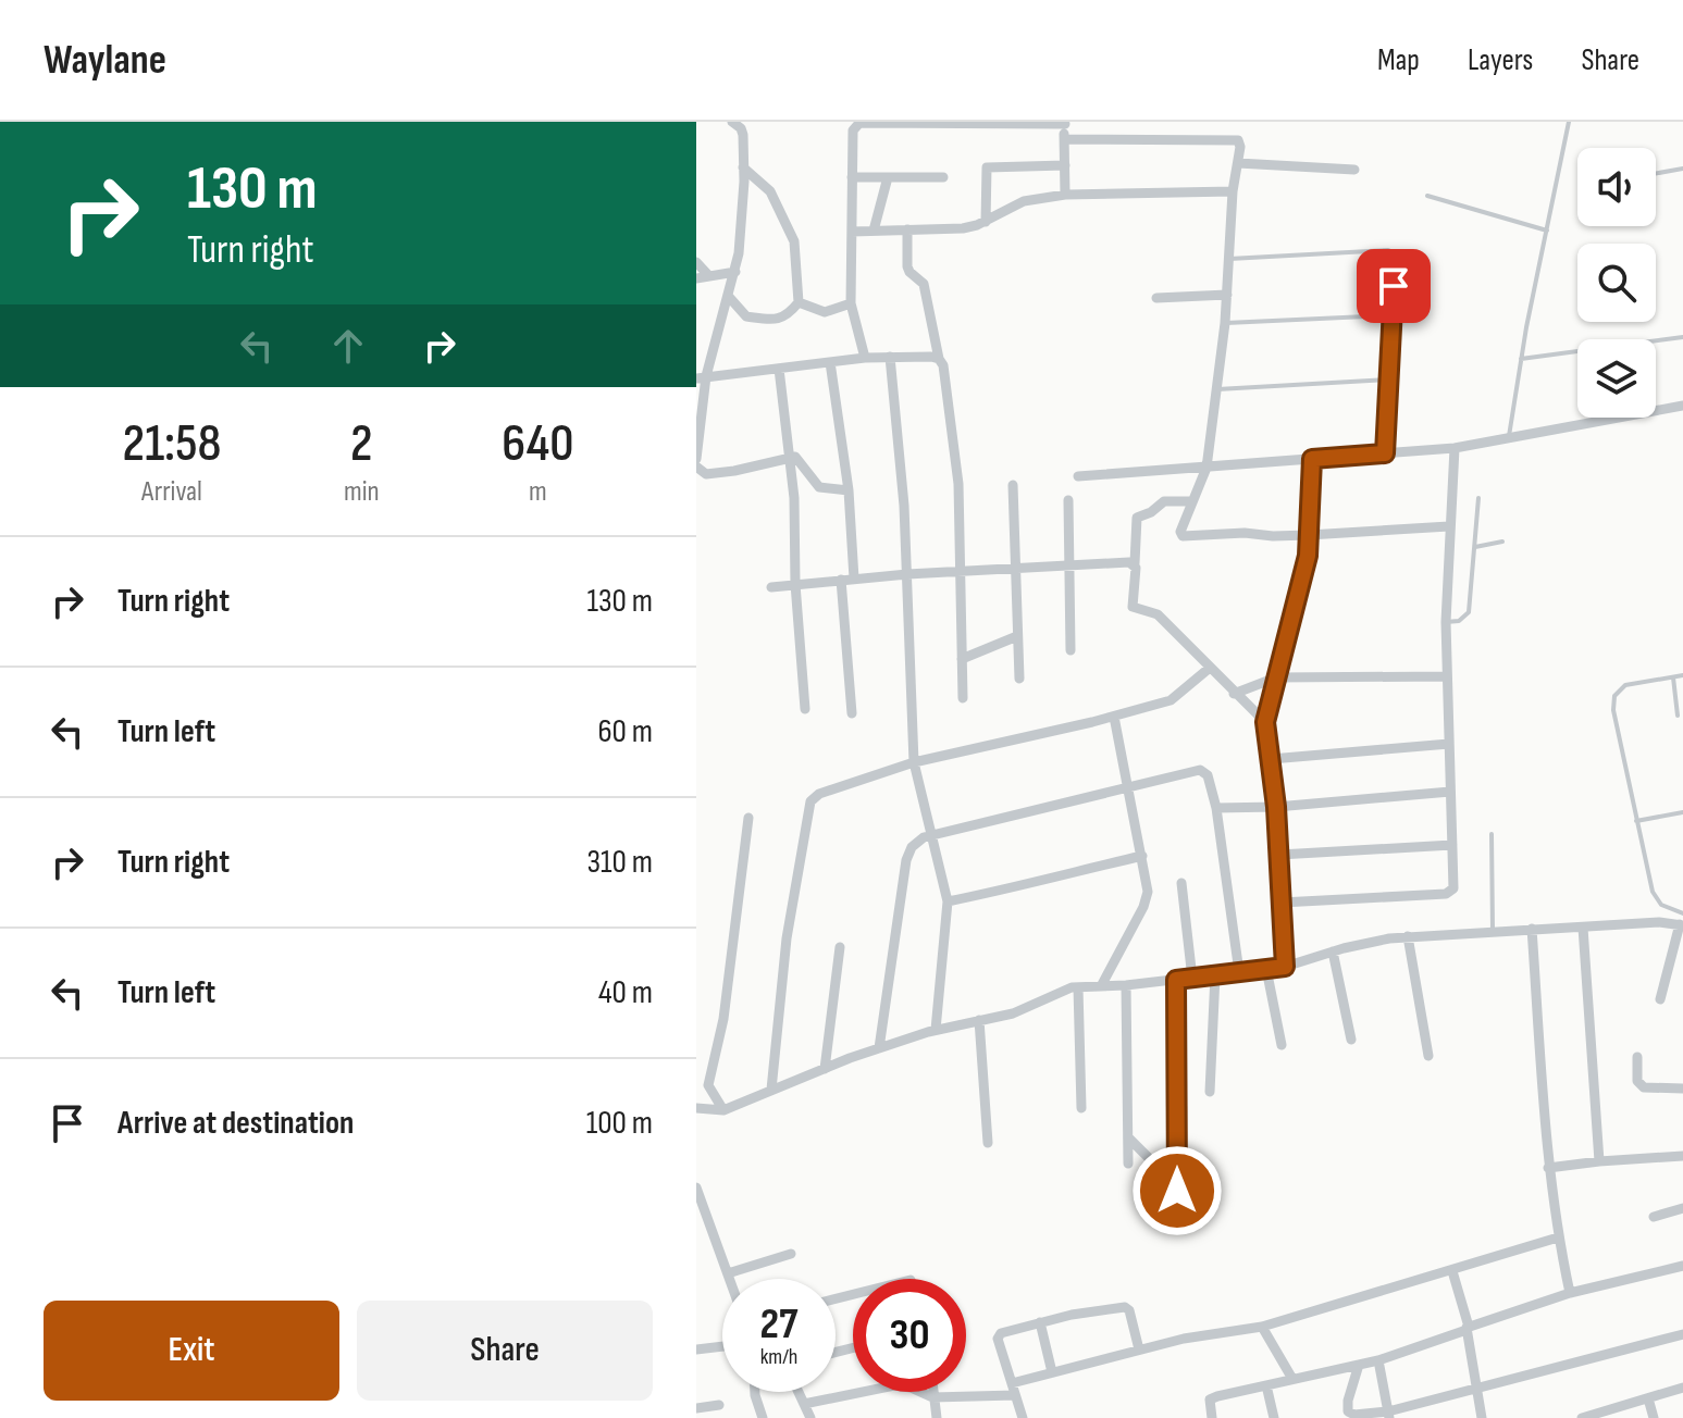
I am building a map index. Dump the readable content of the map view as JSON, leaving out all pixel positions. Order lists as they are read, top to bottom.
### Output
{
  "page": {
    "header": "Waylane",
    "nav": ["Map", "Layers", "Share"],
    "turn": ["130 m", "Turn right"],
    "eta": [
      "21:58",
      "Arrival",
      "2",
      "min",
      "640",
      "m"
    ],
    "list": [
      {
        "name": "Turn right",
        "value": "130 m"
      },
      {
        "name": "Turn left",
        "value": "60 m"
      },
      {
        "name": "Turn right",
        "value": "310 m"
      },
      {
        "name": "Turn left",
        "value": "40 m"
      },
      {
        "name": "Arrive at destination",
        "value": "100 m"
      }
    ],
    "speed": "27 km/h",
    "limit": "30",
    "buttons": ["Exit", "Share"]
  }
}
